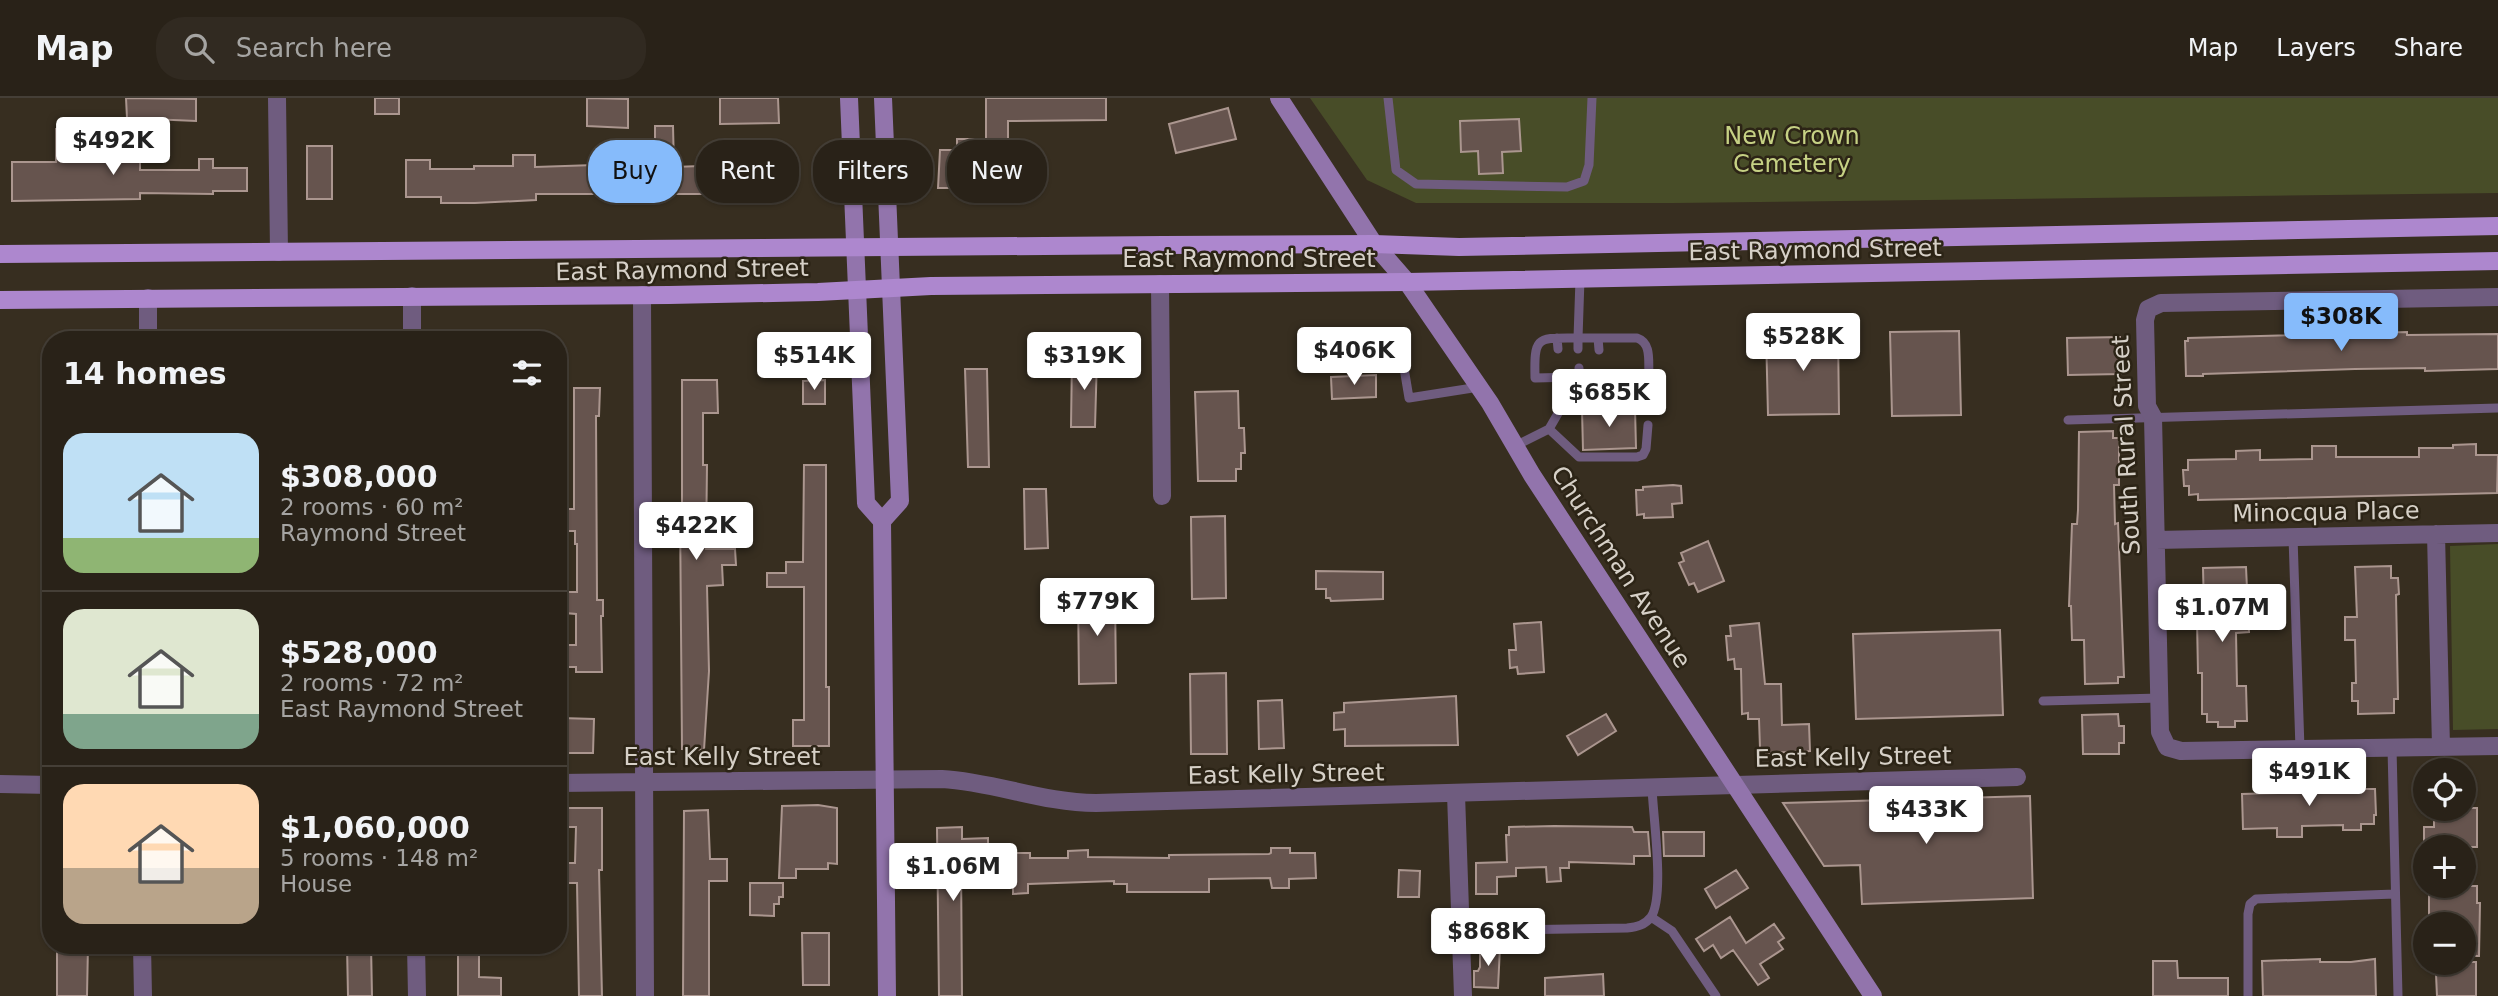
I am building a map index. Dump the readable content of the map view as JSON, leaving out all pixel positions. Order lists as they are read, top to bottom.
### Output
{
  "streets": {
    "main road": ["East Raymond Street", "Churchman Avenue"],
    "street": ["South Rural Street", "Minocqua Place", "East Kelly Street"]
  },
  "crossings": [
    ["East Raymond Street", "Churchman Avenue"],
    ["South Rural Street", "Minocqua Place"],
    ["Churchman Avenue", "East Kelly Street"]
  ],
  "parks": ["New Crown Cemetery"],
  "page": {
    "header": "Map",
    "search": "Search here",
    "nav": ["Map", "Layers", "Share"],
    "price": [
      "$492K",
      "$308K",
      "$528K",
      "$406K",
      "$514K",
      "$319K",
      "$685K",
      "$422K",
      "$779K",
      "$1.07M",
      "$491K",
      "$433K",
      "$1.06M",
      "$868K"
    ],
    "chip": [
      "Buy",
      "Rent",
      "Filters",
      "New"
    ],
    "heading": "14 homes",
    "list": [
      {
        "name": "$308,000",
        "note": "2 rooms · 60 m² · Raymond Street"
      },
      {
        "name": "$528,000",
        "note": "2 rooms · 72 m² · East Raymond Street"
      },
      {
        "name": "$1,060,000",
        "note": "5 rooms · 148 m² · House"
      }
    ],
    "map_buttons": ["+", "−"]
  }
}
